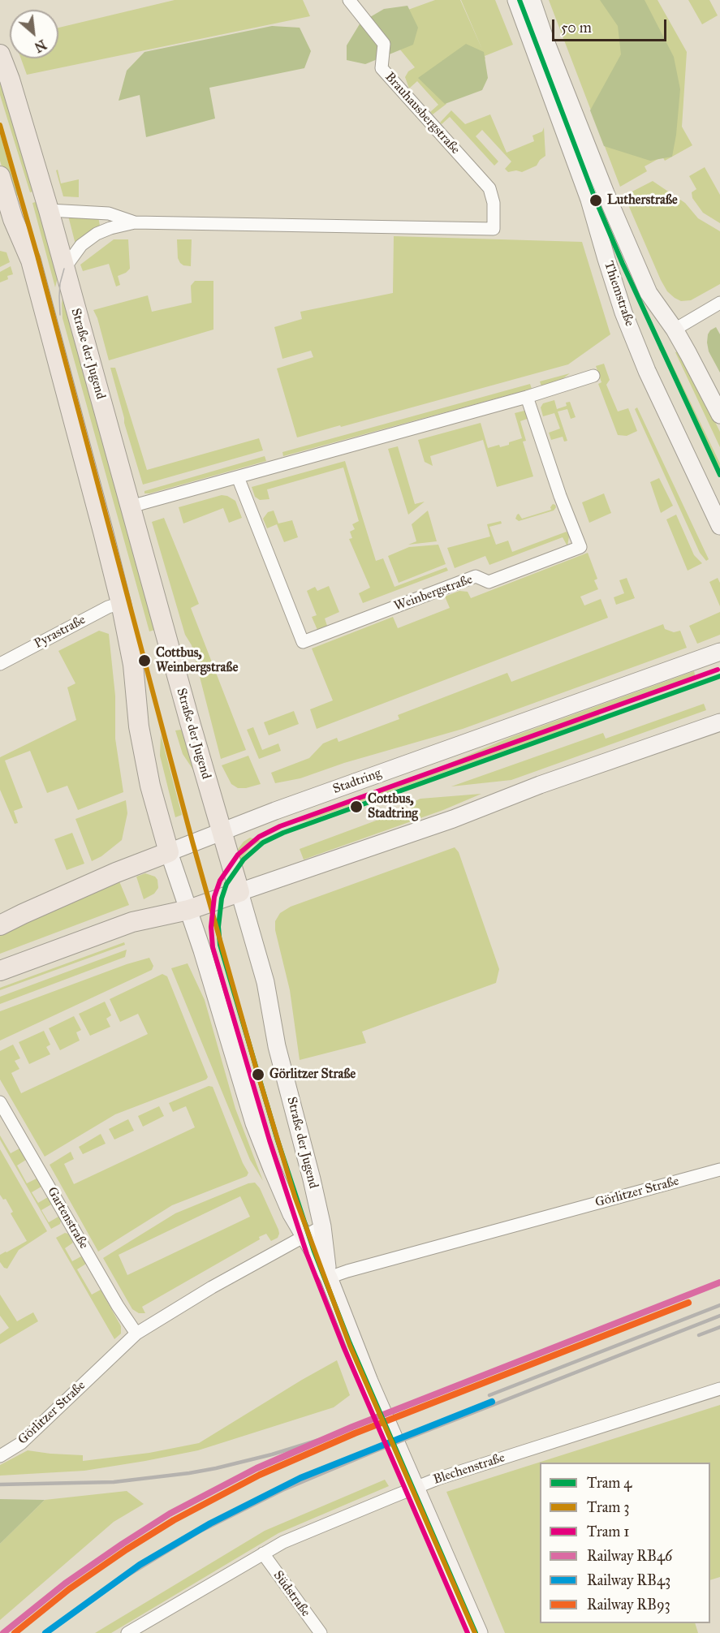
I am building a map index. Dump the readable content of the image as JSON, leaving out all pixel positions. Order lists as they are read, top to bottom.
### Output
{
  "streets": {
    "main road": ["Thiemstraße", "Straße der Jugend", "Stadtring"],
    "street": [
      "Brauhausbergstraße",
      "Weinbergstraße",
      "Pyrastraße",
      "Görlitzer Straße",
      "Gartenstraße",
      "Blechenstraße",
      "Südstraße"
    ]
  },
  "crossings": [
    ["Straße der Jugend", "Pyrastraße"],
    ["Straße der Jugend", "Stadtring"],
    ["Straße der Jugend", "Görlitzer Straße"],
    ["Straße der Jugend", "Blechenstraße"],
    ["Görlitzer Straße", "Gartenstraße"],
    ["Blechenstraße", "Südstraße"]
  ],
  "places": [
    "Lutherstraße",
    "Cottbus, Weinbergstraße",
    "Cottbus, Stadtring",
    "Görlitzer Straße"
  ],
  "lines": [
    "tram line 4",
    "tram line 3",
    "tram line 1",
    "rail line RB46",
    "rail line RB93",
    "rail line RB43"
  ],
  "legend": [
    "Tram 4",
    "Tram 3",
    "Tram 1",
    "Railway RB46",
    "Railway RB43",
    "Railway RB93"
  ],
  "scale_bar": "50 m",
  "north": "bottom right"
}
